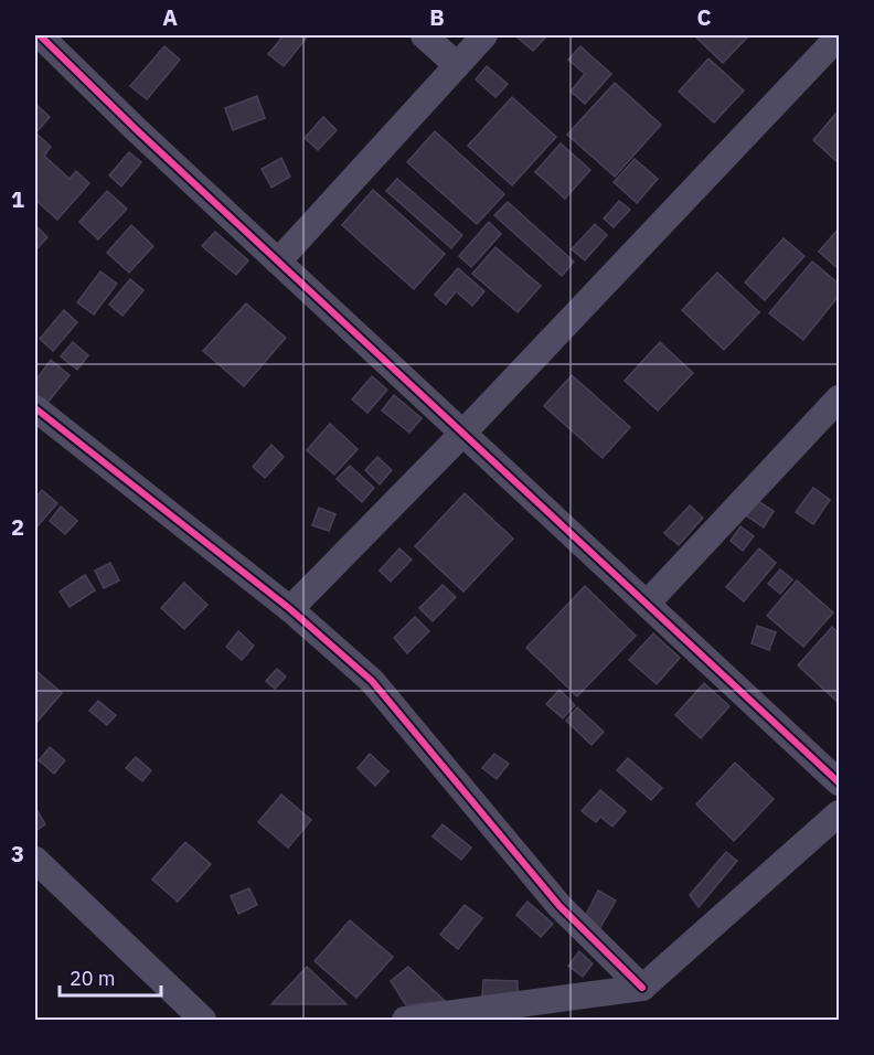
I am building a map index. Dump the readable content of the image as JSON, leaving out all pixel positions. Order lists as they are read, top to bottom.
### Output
{
  "scale_bar": "20 m",
  "grid": {
    "columns": ["A", "B", "C"],
    "rows": ["1", "2", "3"]
  }
}
